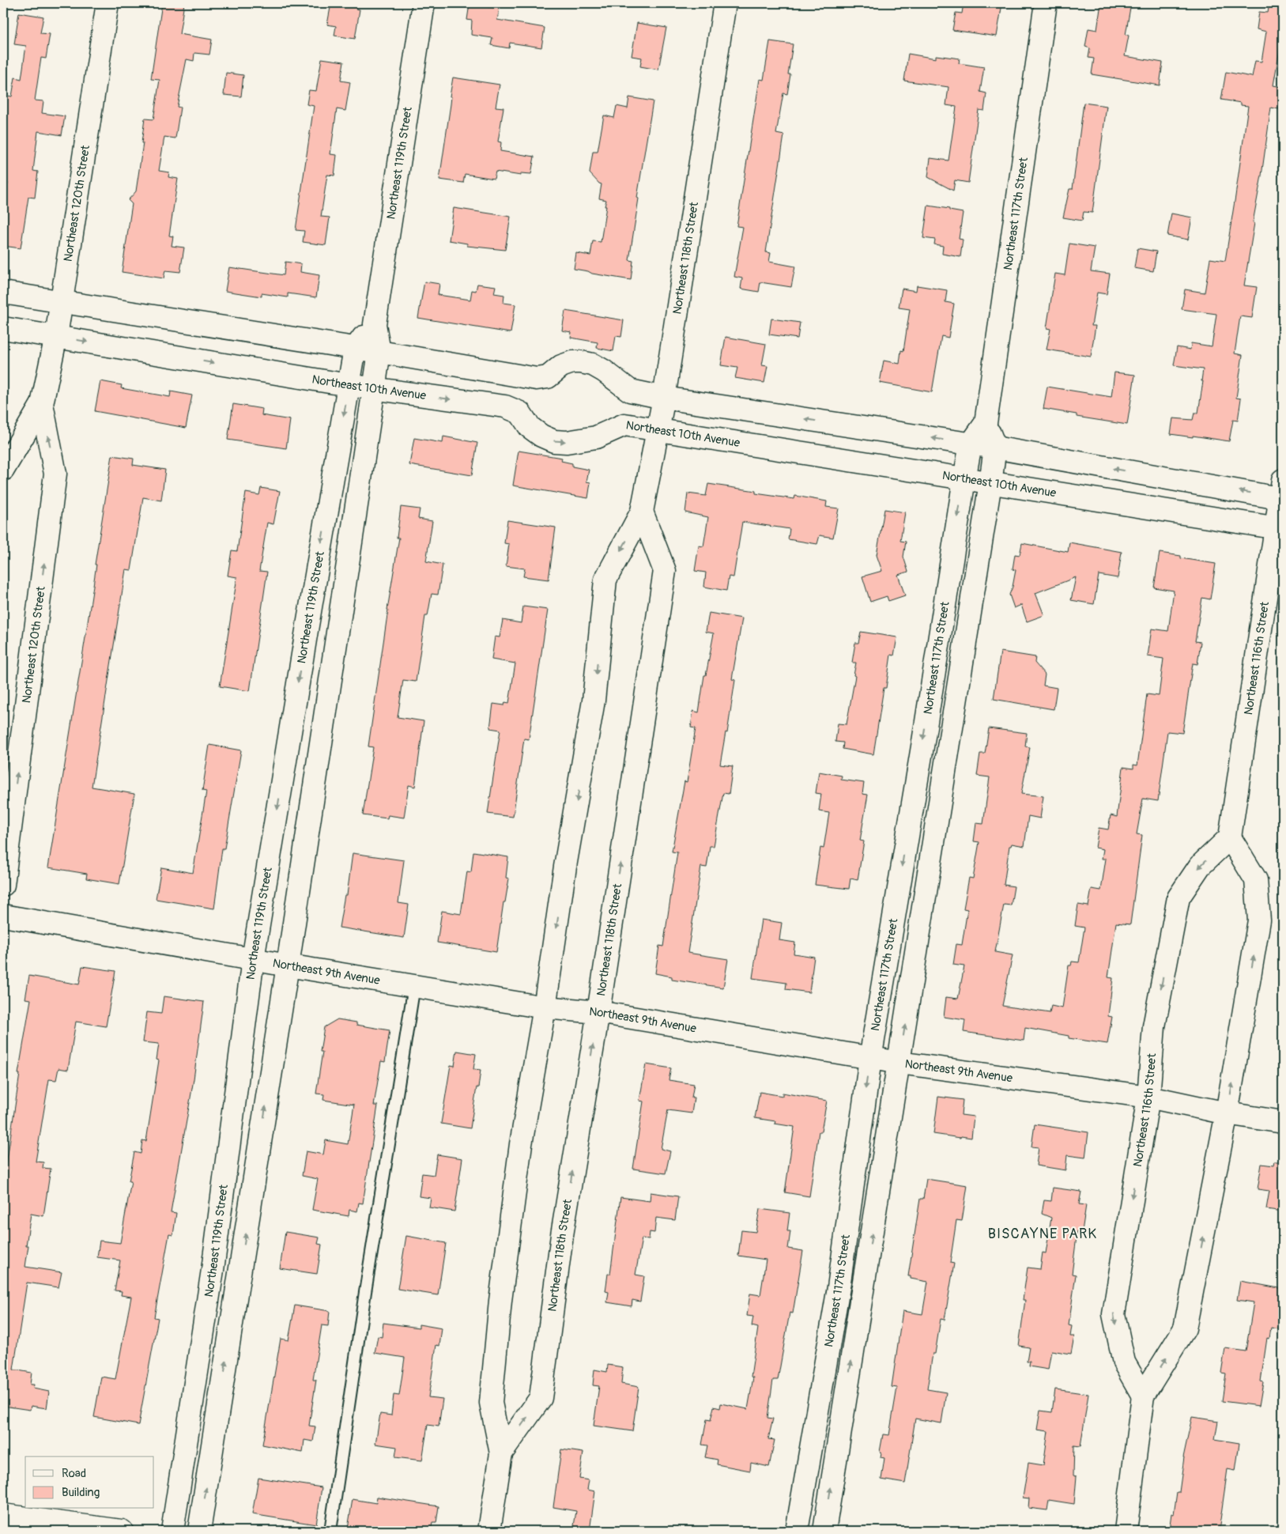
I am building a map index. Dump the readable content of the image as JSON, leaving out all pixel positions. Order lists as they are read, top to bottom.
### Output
{
  "streets": {
    "street": [
      "Northeast 119th Street",
      "Northeast 120th Street",
      "Northeast 117th Street",
      "Northeast 118th Street",
      "Northeast 10th Avenue",
      "Northeast 116th Street",
      "Northeast 9th Avenue"
    ]
  },
  "crossings": [
    ["Northeast 119th Street", "Northeast 10th Avenue"],
    ["Northeast 119th Street", "Northeast 9th Avenue"],
    ["Northeast 120th Street", "Northeast 10th Avenue"],
    ["Northeast 117th Street", "Northeast 10th Avenue"],
    ["Northeast 117th Street", "Northeast 9th Avenue"],
    ["Northeast 118th Street", "Northeast 10th Avenue"],
    ["Northeast 118th Street", "Northeast 9th Avenue"],
    ["Northeast 10th Avenue", "Northeast 116th Street"],
    ["Northeast 116th Street", "Northeast 9th Avenue"]
  ],
  "one_way": ["Northeast 120th Street"],
  "districts": ["BISCAYNE PARK"],
  "legend": ["Road", "Building"]
}
